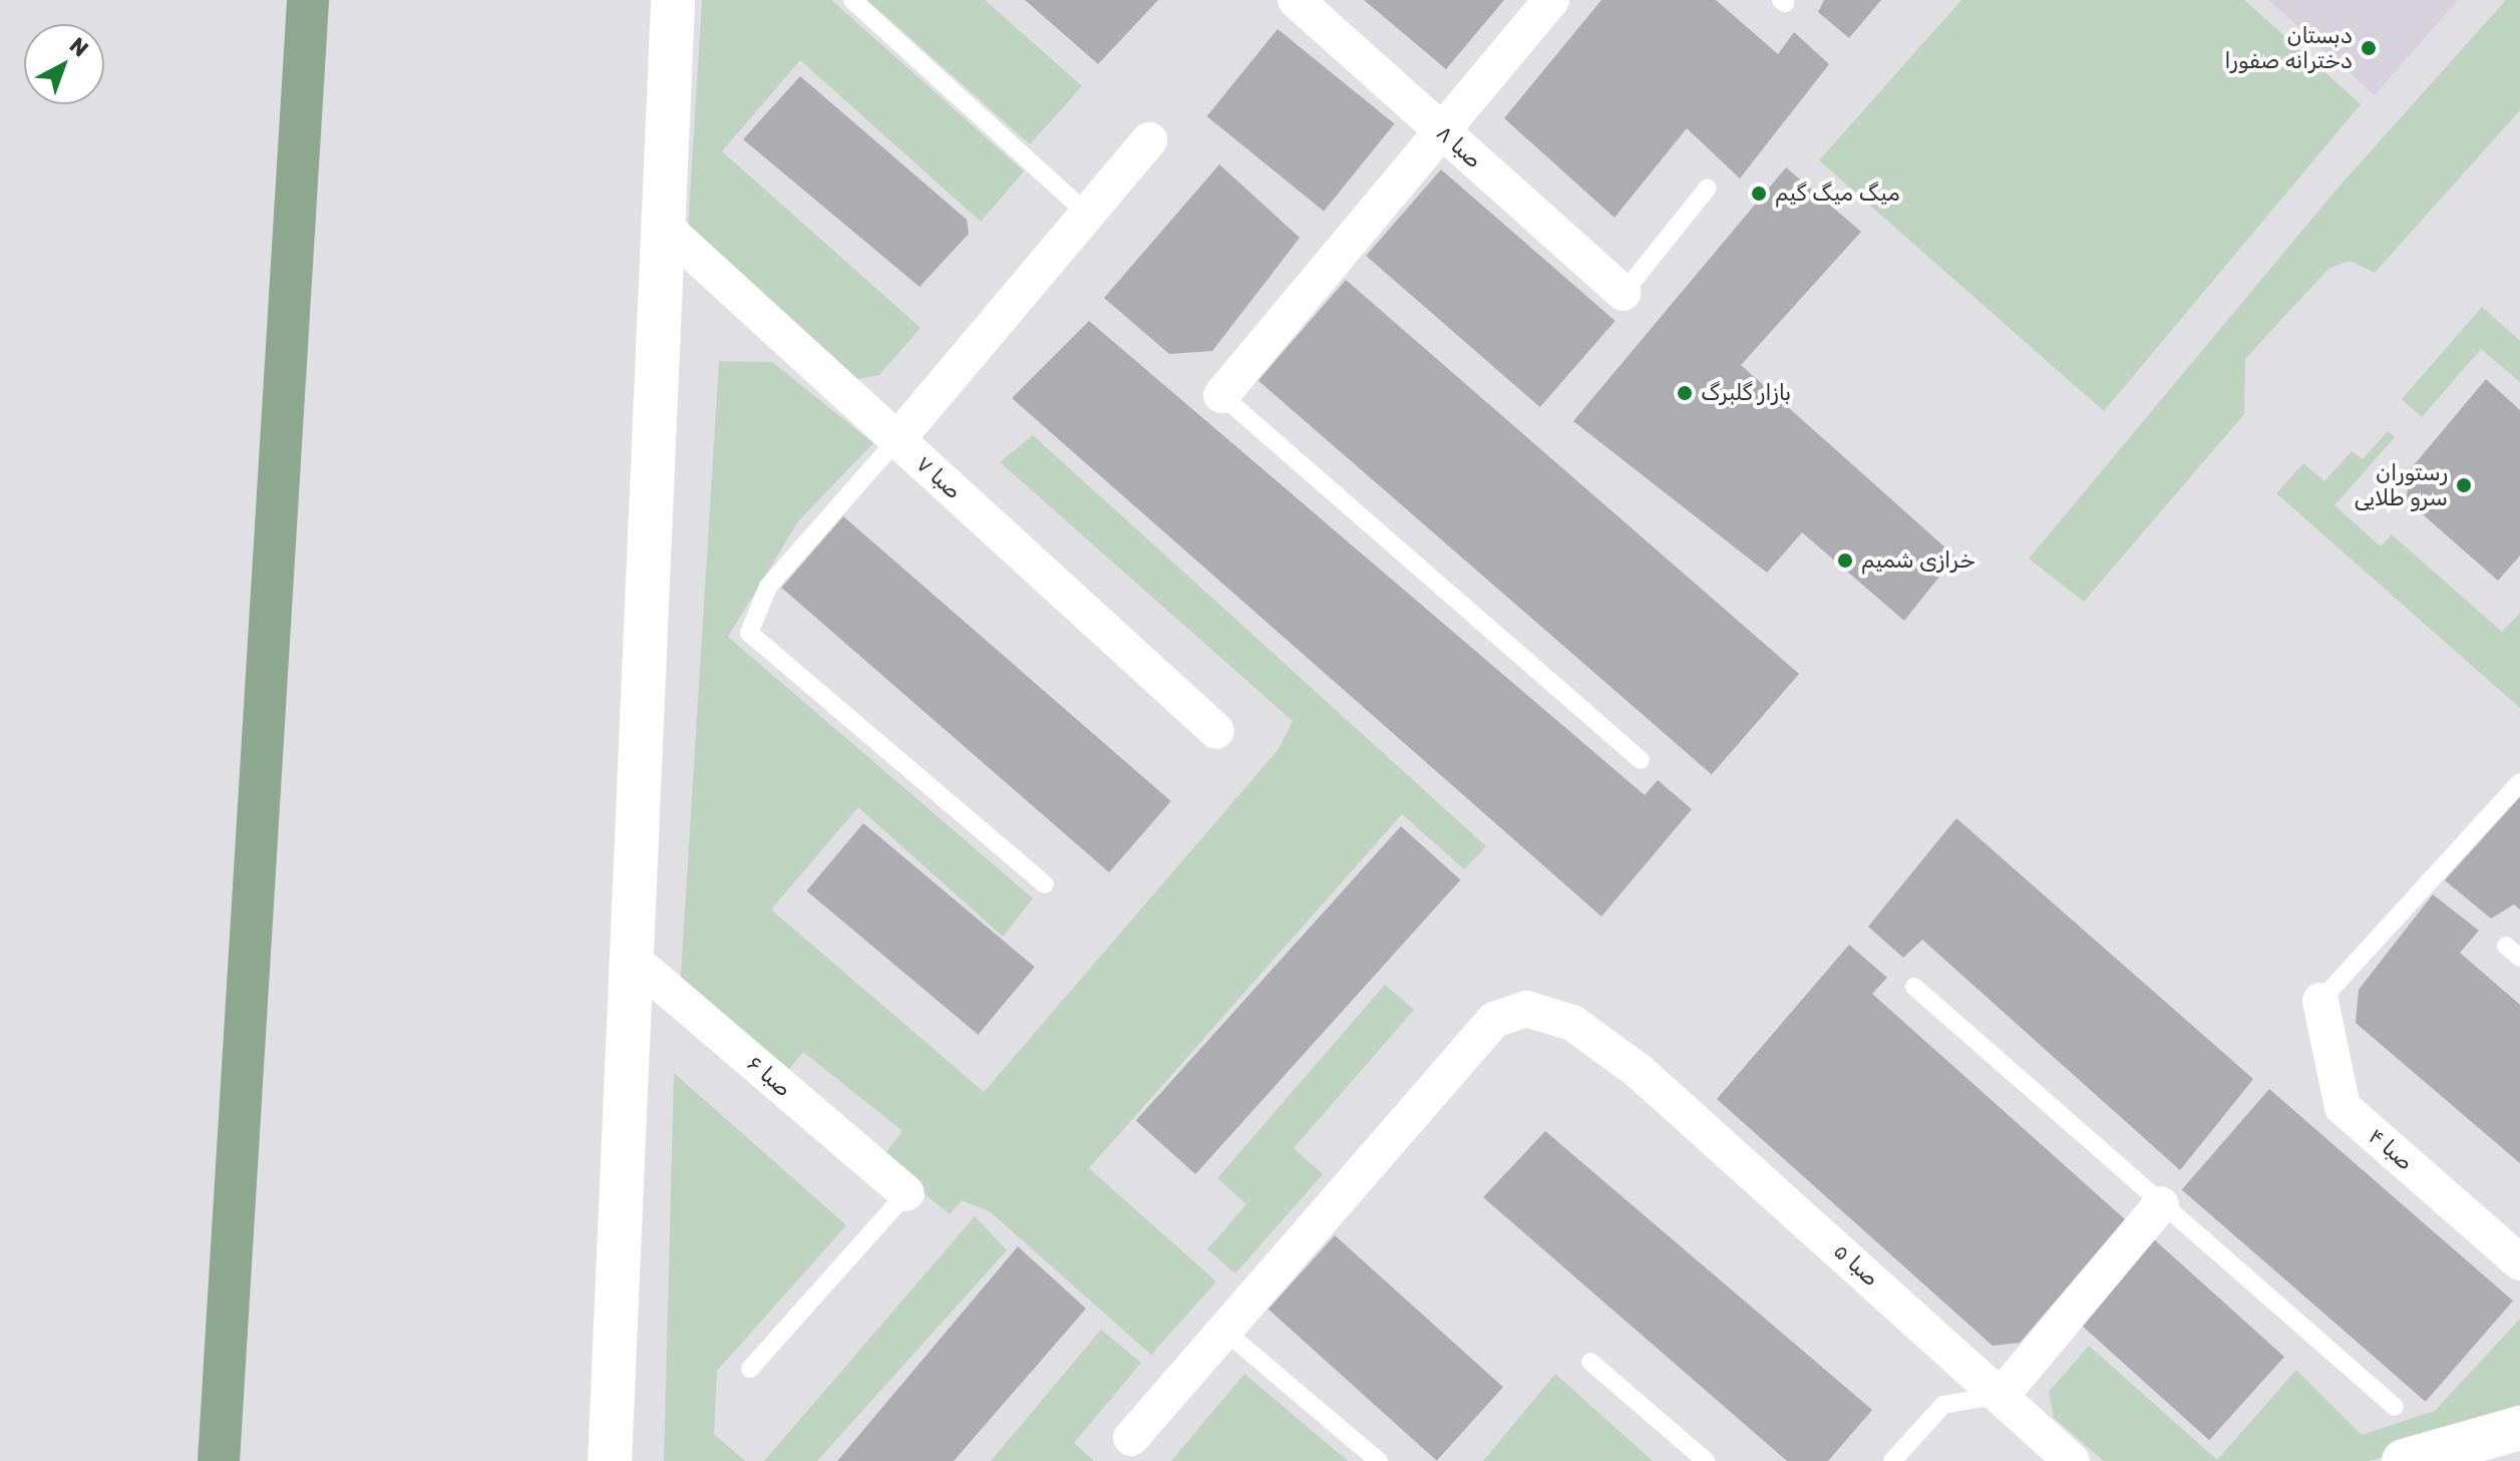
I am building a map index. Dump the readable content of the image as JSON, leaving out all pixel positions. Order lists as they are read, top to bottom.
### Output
{
  "streets": {
    "street": [
      "صبا ۸",
      "صبا ۷",
      "صبا ۶",
      "صبا ۴",
      "صبا ۵"
    ]
  },
  "places": [
    "دبستان دخترانه صفورا",
    "میگ میگ گیم",
    "بازار گلبرگ",
    "رستوران سرو طلایی",
    "خرازی شمیم"
  ],
  "north": "top right"
}
